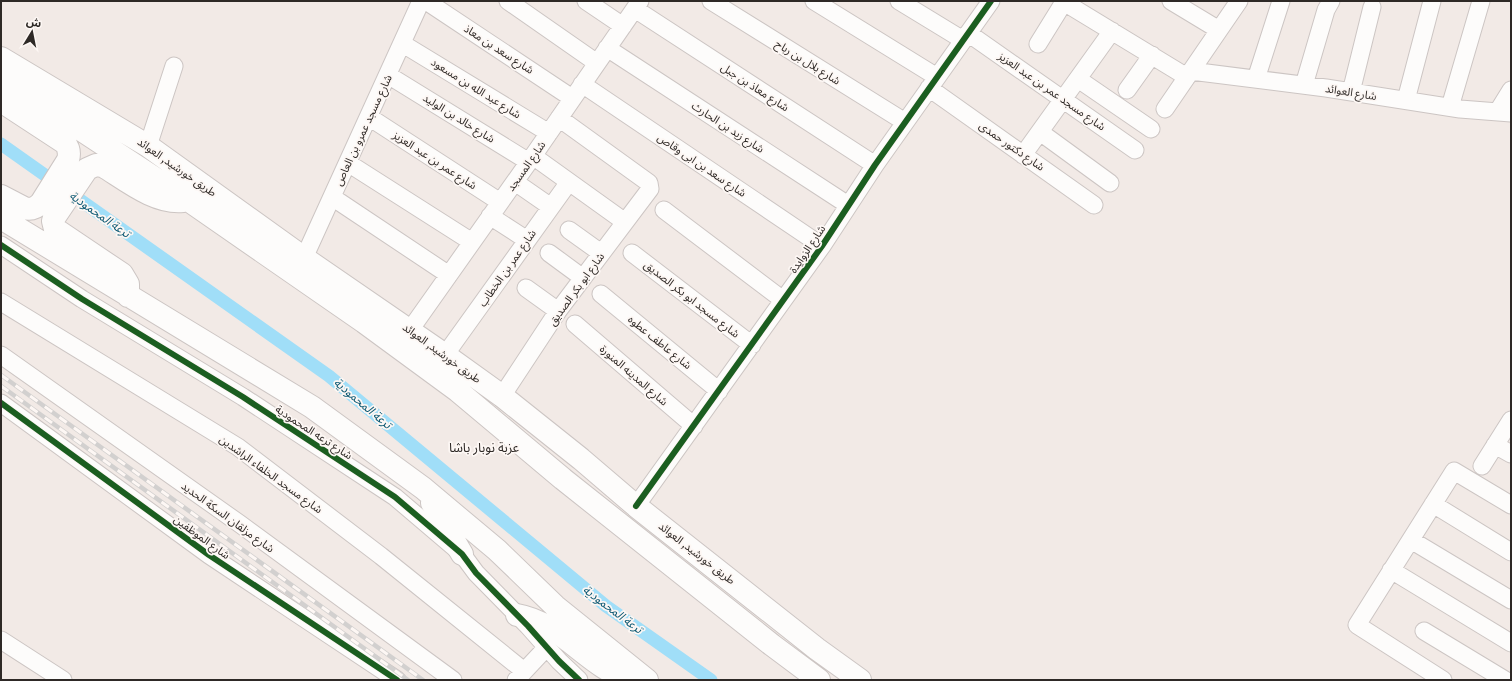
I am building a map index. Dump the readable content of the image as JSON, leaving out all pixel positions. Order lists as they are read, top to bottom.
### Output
{
  "streets": {
    "main road": ["طريق خورشيد, العوائد"],
    "street": [
      "شارع سعد بن معاذ",
      "شارع بلال بن رباح",
      "شارع معاذ بن جبل",
      "شارع عبد الله بن مسعود",
      "شارع مسجد عمر بن عبد العزيز",
      "شارع العوائد",
      "شارع خالد بن الوليد",
      "شارع زيد بن الحارث",
      "شارع مسجد عمرو بن العاص",
      "شارع دكتور حمدى",
      "شارع عمر بن عبد العزيز",
      "شارع سعد بن ابى وقاص",
      "شارع المسجد",
      "شارع الزوايدة",
      "شارع عمر بن الخطاب",
      "شارع ابو بكر الصديق",
      "شارع مسجد ابو بكر الصديق",
      "شارع عاطف عطوه",
      "شارع المدينه المنورة",
      "شارع ترعه المحمودية",
      "شارع مسجد الخلفاء الراشدين",
      "شارع مزلقان السكة الحديد",
      "شارع الموظفين"
    ]
  },
  "crossings": [
    ["شارع سعد بن معاذ", "شارع المسجد"],
    ["شارع بلال بن رباح", "شارع الزوايدة"],
    ["شارع معاذ بن جبل", "شارع المسجد"],
    ["شارع معاذ بن جبل", "شارع الزوايدة"],
    ["شارع عبد الله بن مسعود", "شارع مسجد عمرو بن العاص"],
    ["شارع عبد الله بن مسعود", "شارع المسجد"],
    ["شارع مسجد عمر بن عبد العزيز", "شارع الزوايدة"],
    ["شارع خالد بن الوليد", "شارع مسجد عمرو بن العاص"],
    ["شارع خالد بن الوليد", "شارع المسجد"],
    ["شارع خالد بن الوليد", "شارع عمر بن الخطاب"],
    ["شارع خالد بن الوليد", "شارع ابو بكر الصديق"],
    ["شارع زيد بن الحارث", "شارع المسجد"],
    ["شارع زيد بن الحارث", "شارع الزوايدة"],
    ["شارع مسجد عمرو بن العاص", "شارع عمر بن عبد العزيز"],
    ["شارع مسجد عمرو بن العاص", "طريق خورشيد, العوائد"],
    ["شارع دكتور حمدى", "شارع الزوايدة"],
    ["شارع عمر بن عبد العزيز", "شارع المسجد"],
    ["شارع سعد بن ابى وقاص", "شارع المسجد"],
    ["شارع سعد بن ابى وقاص", "شارع الزوايدة"],
    ["شارع المسجد", "طريق خورشيد, العوائد"],
    ["شارع المسجد", "شارع ابو بكر الصديق"],
    ["طريق خورشيد, العوائد", "شارع الزوايدة"],
    ["طريق خورشيد, العوائد", "شارع عمر بن الخطاب"],
    ["طريق خورشيد, العوائد", "شارع ابو بكر الصديق"],
    ["شارع الزوايدة", "شارع مسجد ابو بكر الصديق"],
    ["شارع الزوايدة", "شارع عاطف عطوه"],
    ["شارع الزوايدة", "شارع المدينه المنورة"]
  ],
  "districts": ["عزبة نوبار باشا"],
  "water": ["ترعة المحمودية"],
  "north": "top"
}
